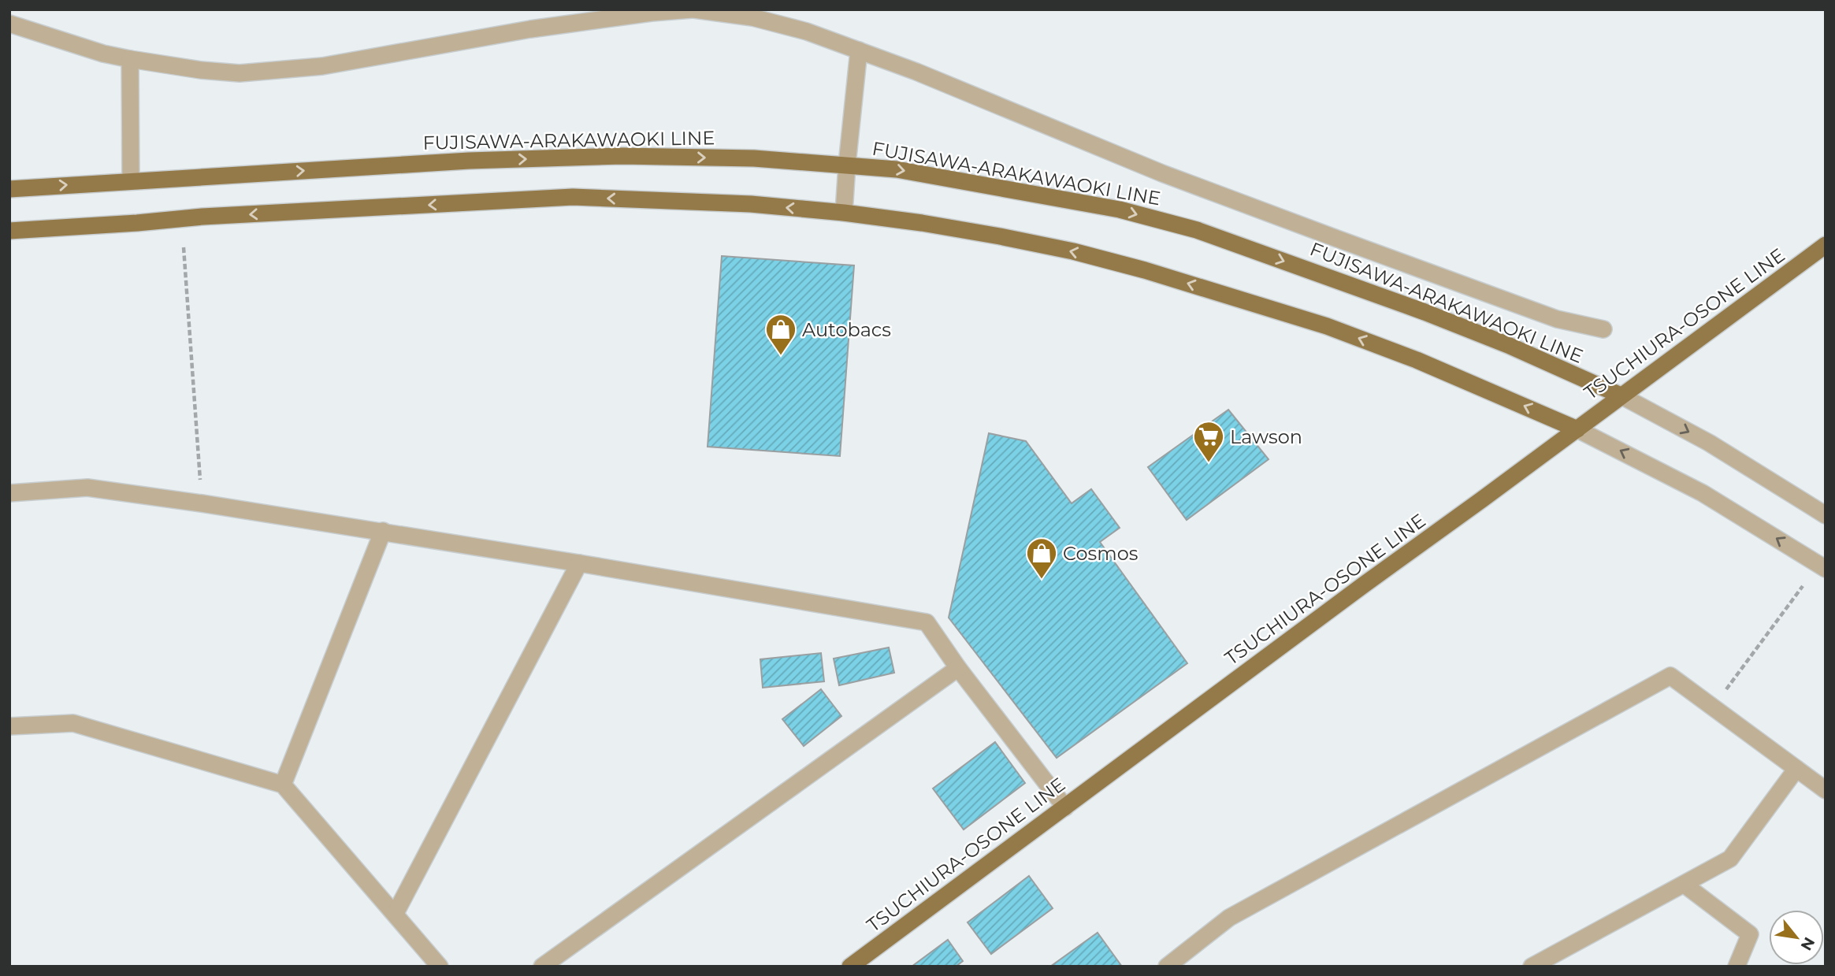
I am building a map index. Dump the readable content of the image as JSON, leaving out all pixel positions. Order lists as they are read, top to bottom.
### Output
{
  "streets": {
    "main road": ["FUJISAWA-ARAKAWAOKI LINE", "TSUCHIURA-OSONE LINE"]
  },
  "crossings": [
    ["FUJISAWA-ARAKAWAOKI LINE", "TSUCHIURA-OSONE LINE"]
  ],
  "places": {
    "shop": ["Autobacs", "Cosmos"],
    "supermarket": ["Lawson"]
  },
  "north": "bottom right"
}
